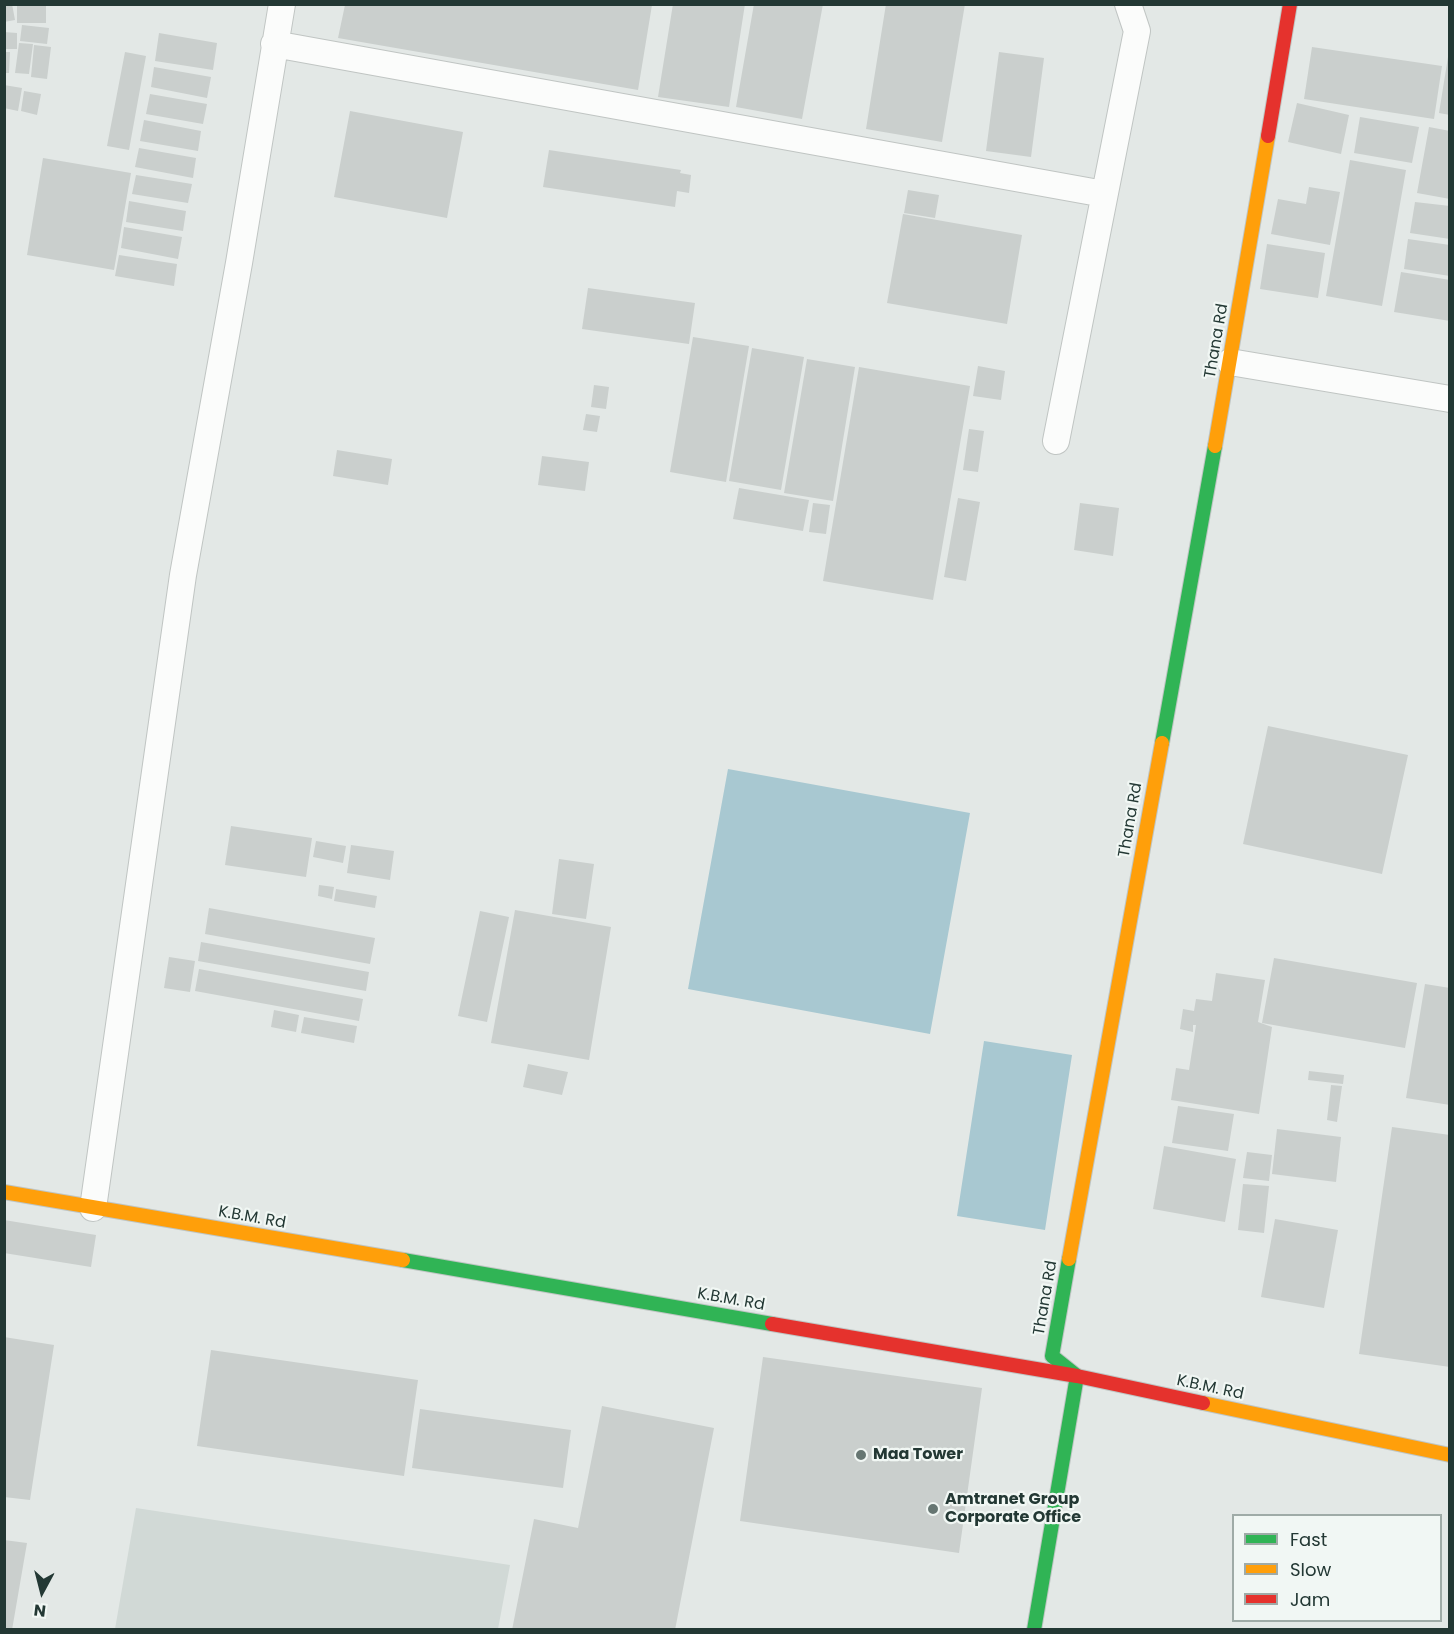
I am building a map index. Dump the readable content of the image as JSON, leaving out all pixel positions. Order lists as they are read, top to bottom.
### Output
{
  "streets": {
    "street": ["Thana Rd", "K.B.M. Rd"]
  },
  "crossings": [
    ["Thana Rd", "K.B.M. Rd"]
  ],
  "places": ["Maa Tower", "Amtranet Group Corporate Office"],
  "legend": ["Fast", "Slow", "Jam"],
  "north": "bottom"
}
